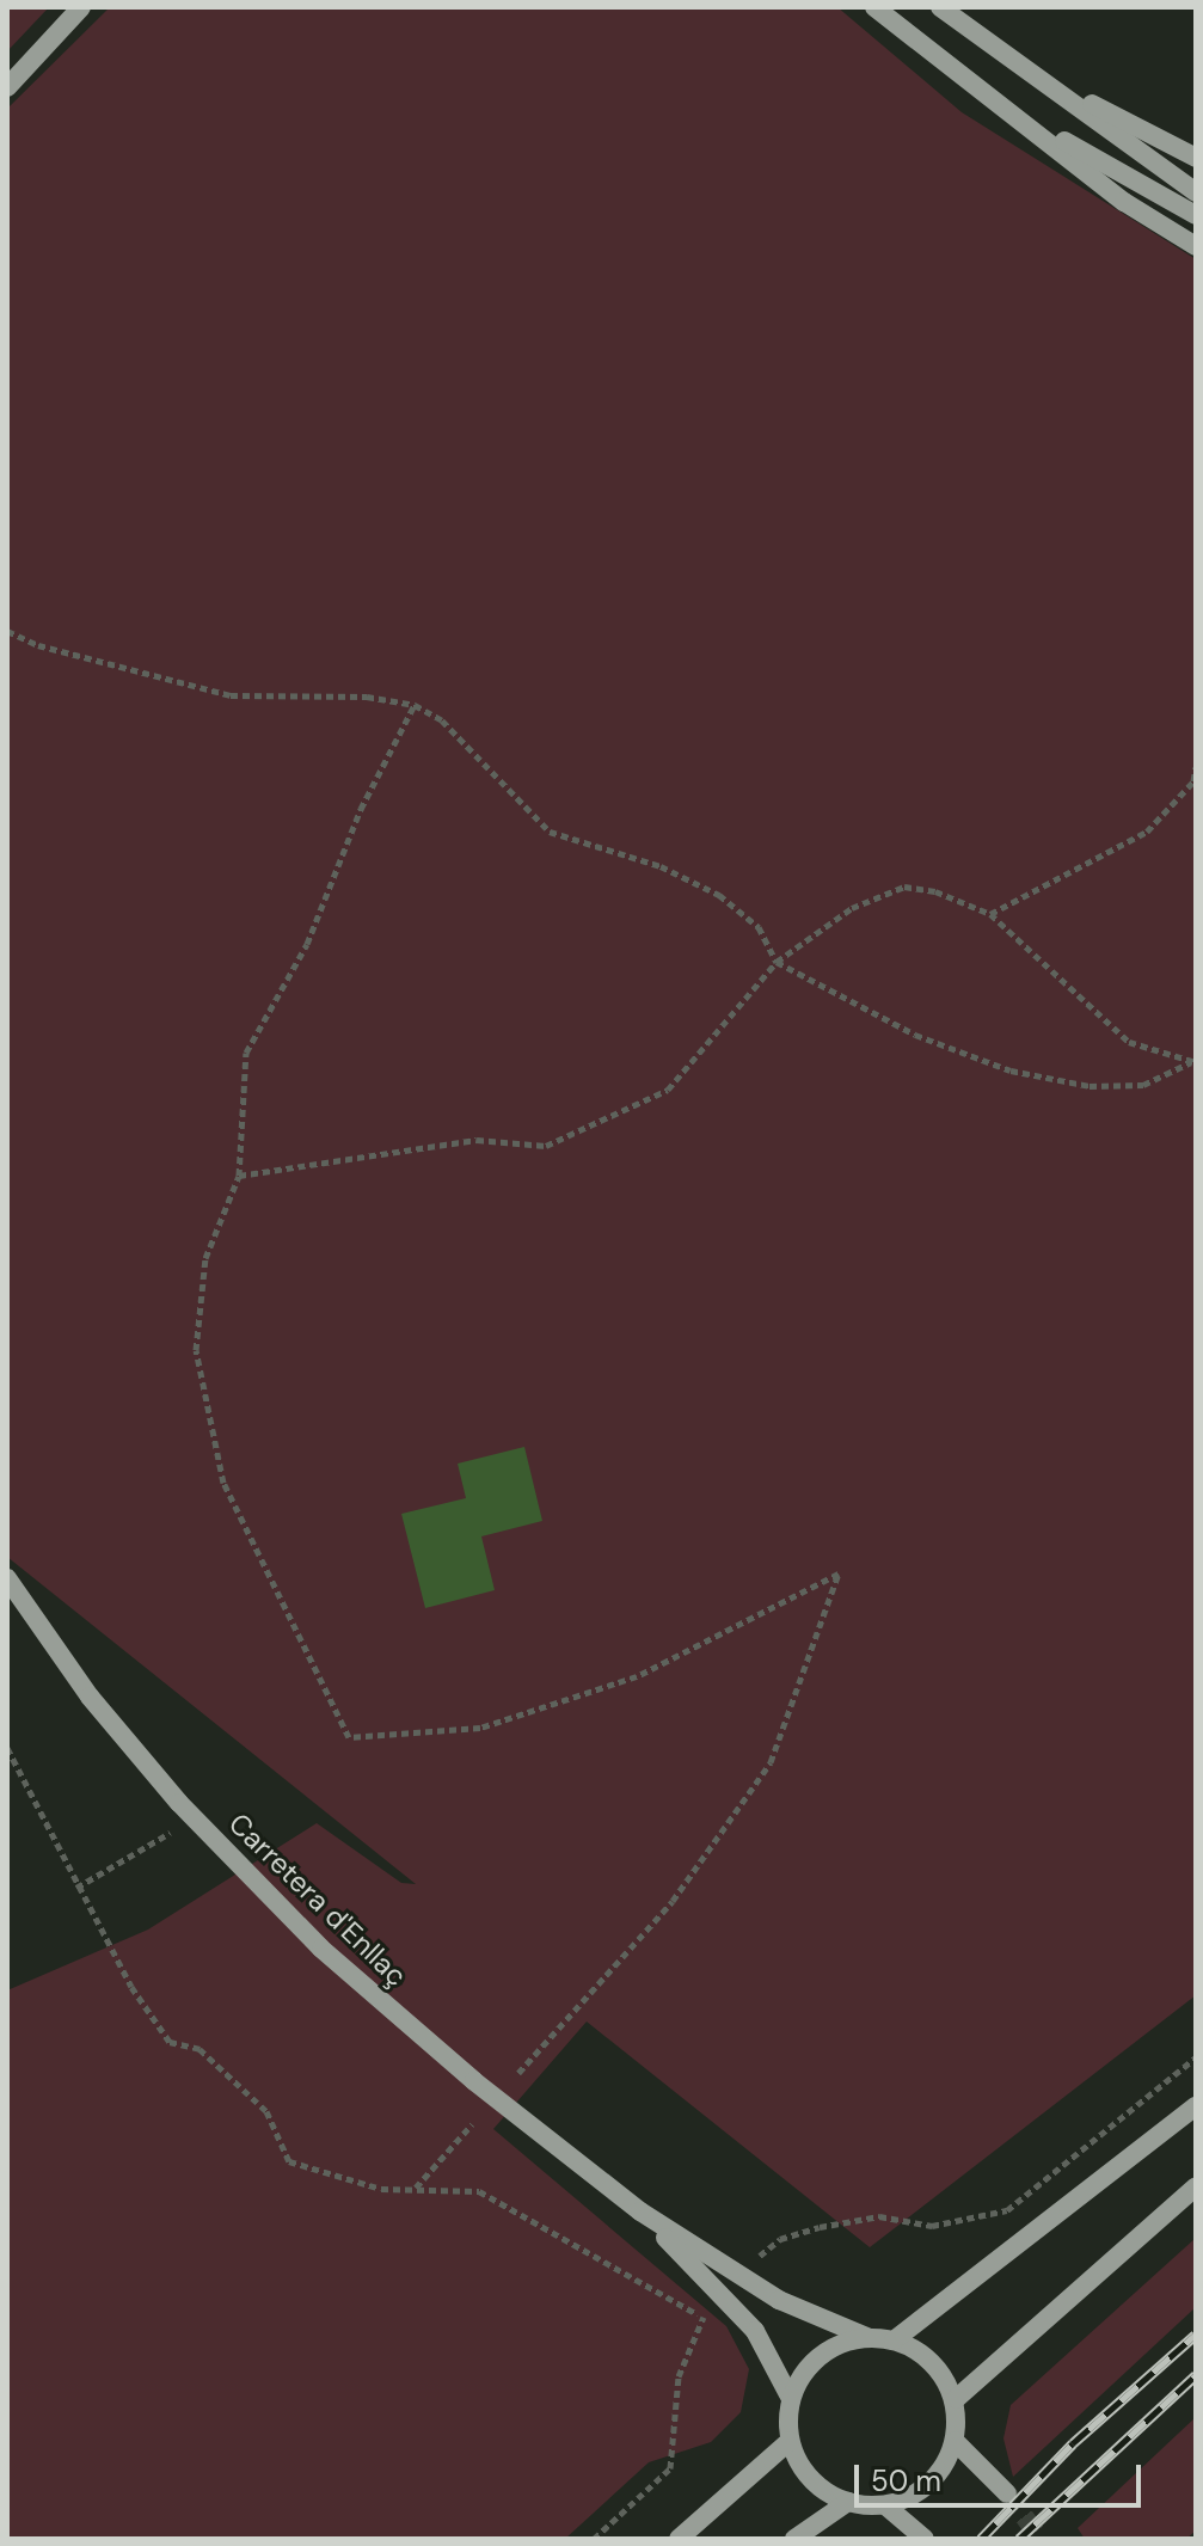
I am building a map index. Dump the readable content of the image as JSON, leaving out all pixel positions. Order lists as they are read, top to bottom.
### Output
{
  "streets": {
    "street": ["Carretera d'Enllaç"]
  },
  "scale_bar": "50 m"
}
